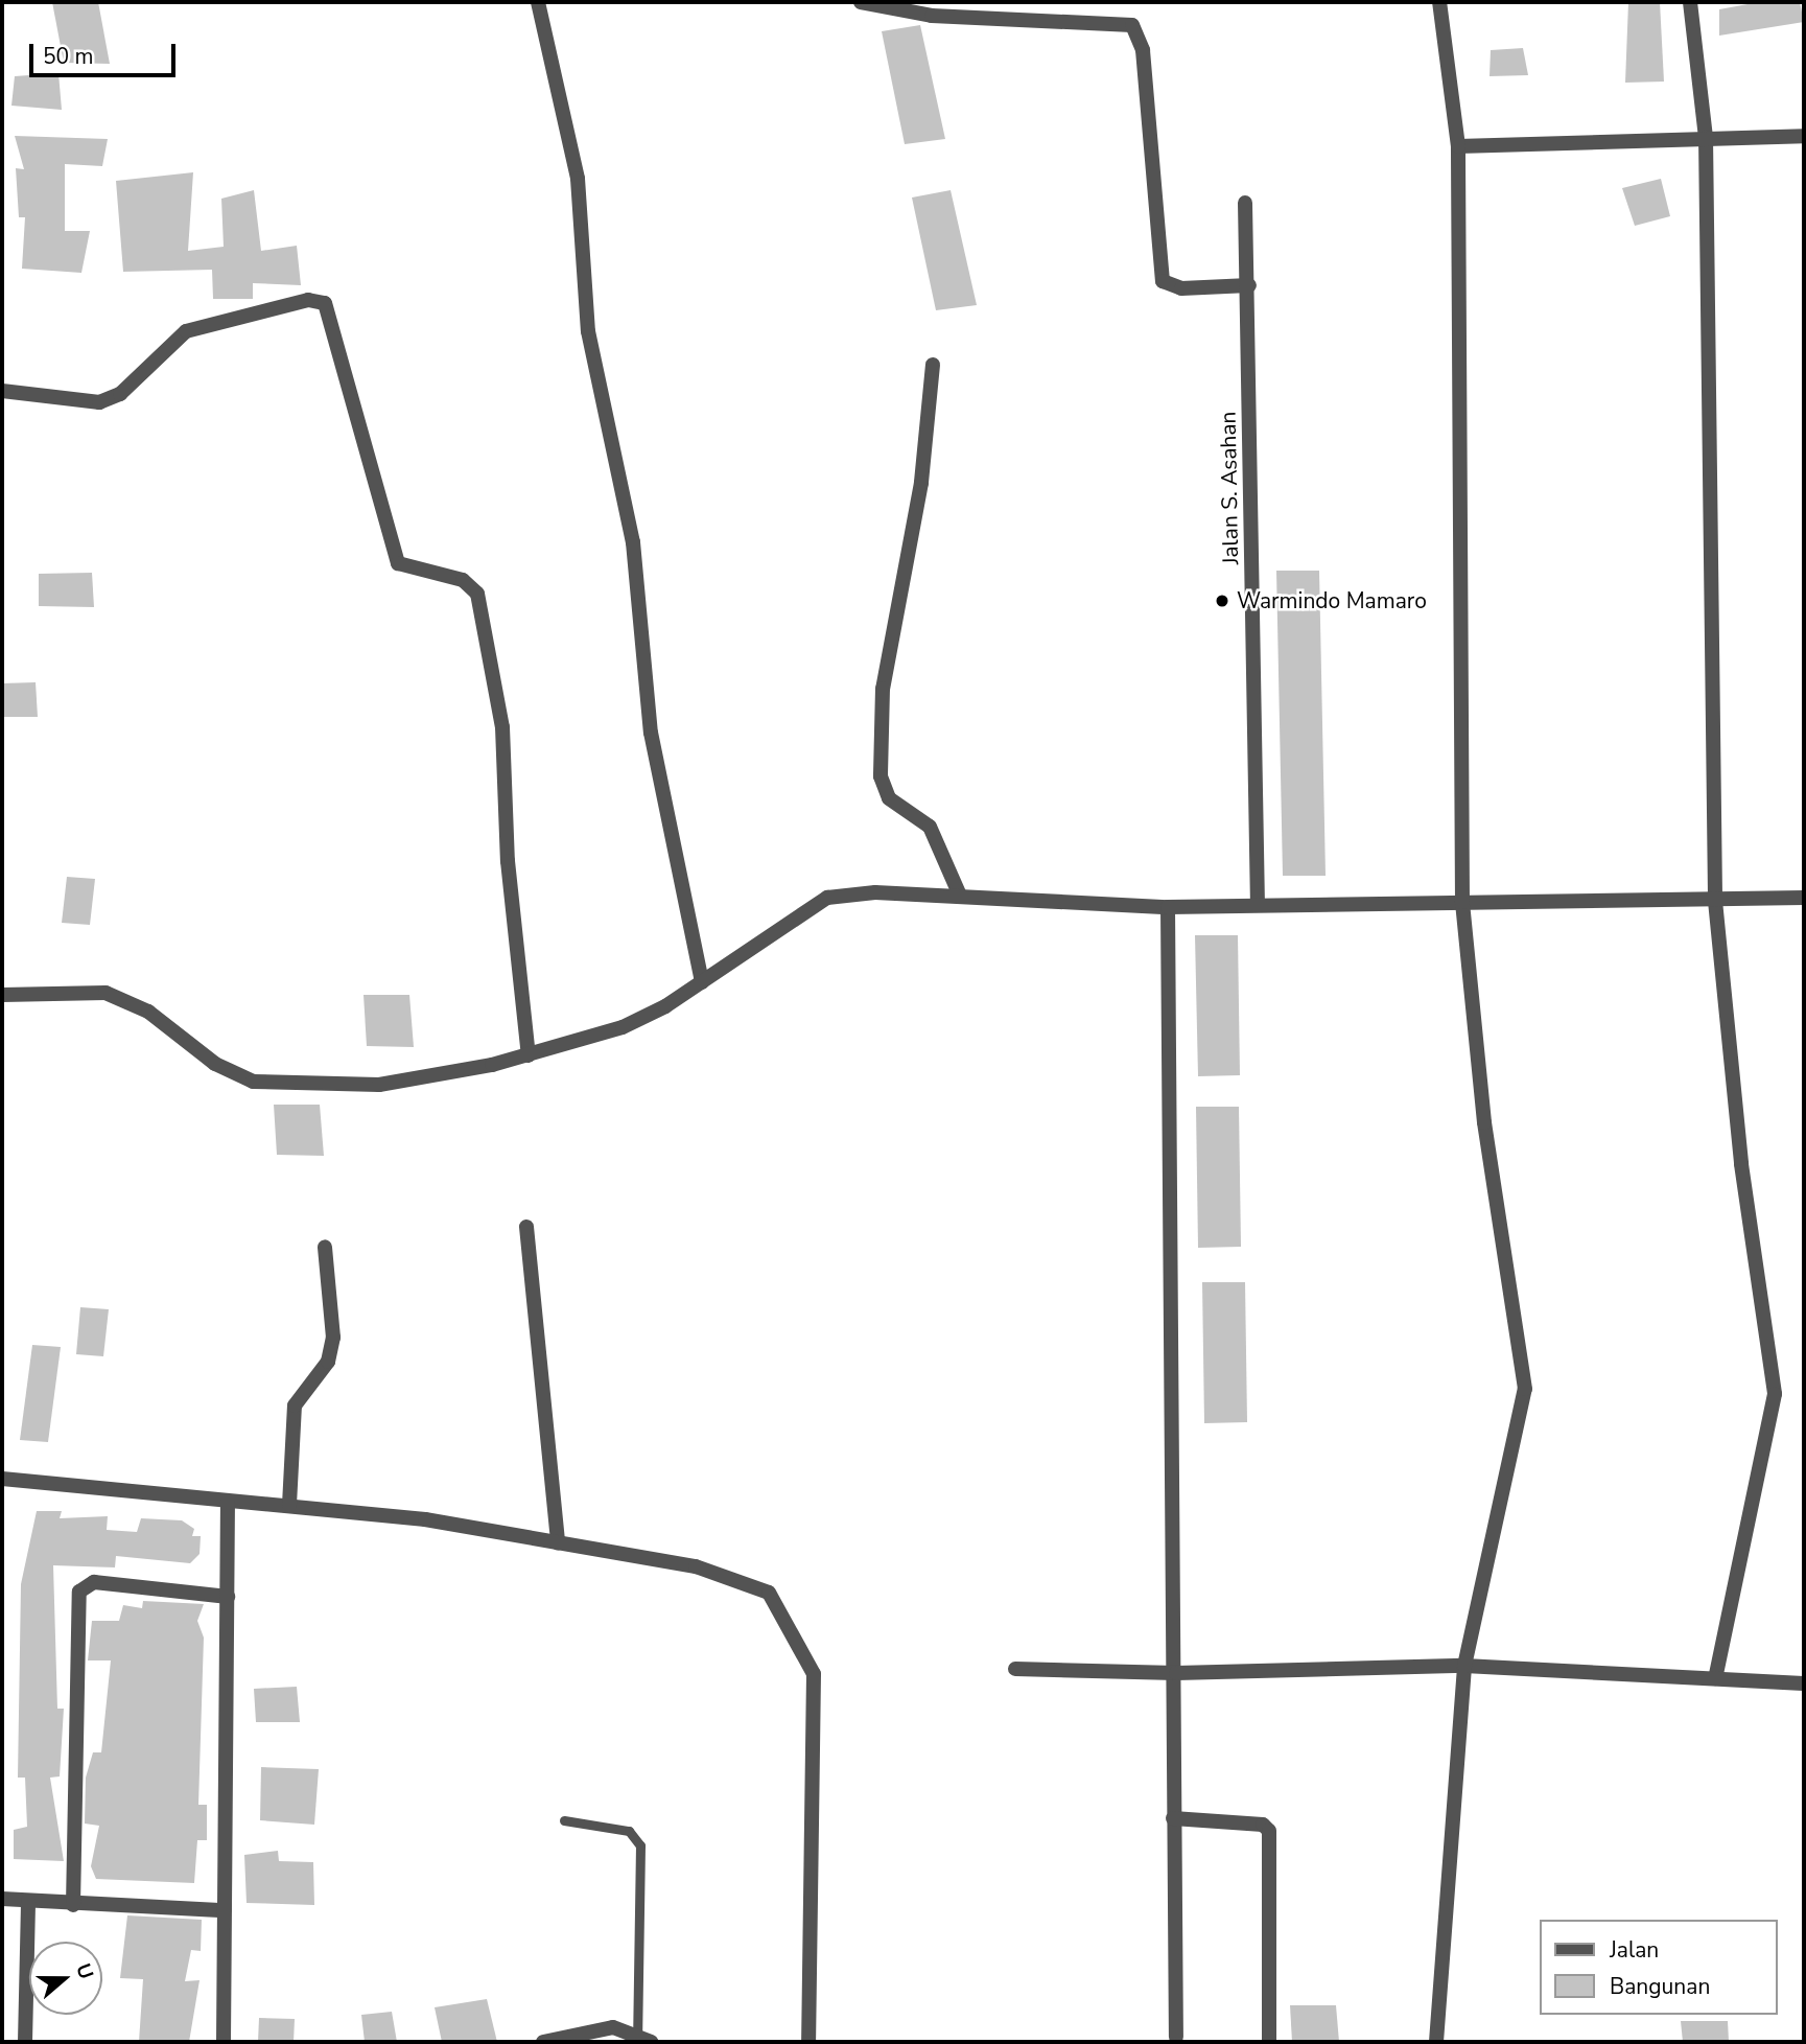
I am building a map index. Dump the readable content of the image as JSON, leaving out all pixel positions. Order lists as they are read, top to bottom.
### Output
{
  "streets": {
    "street": ["Jalan S. Asahan"]
  },
  "places": ["Warmindo Mamaro"],
  "legend": ["Jalan", "Bangunan"],
  "scale_bar": "50 m",
  "north": "right"
}
